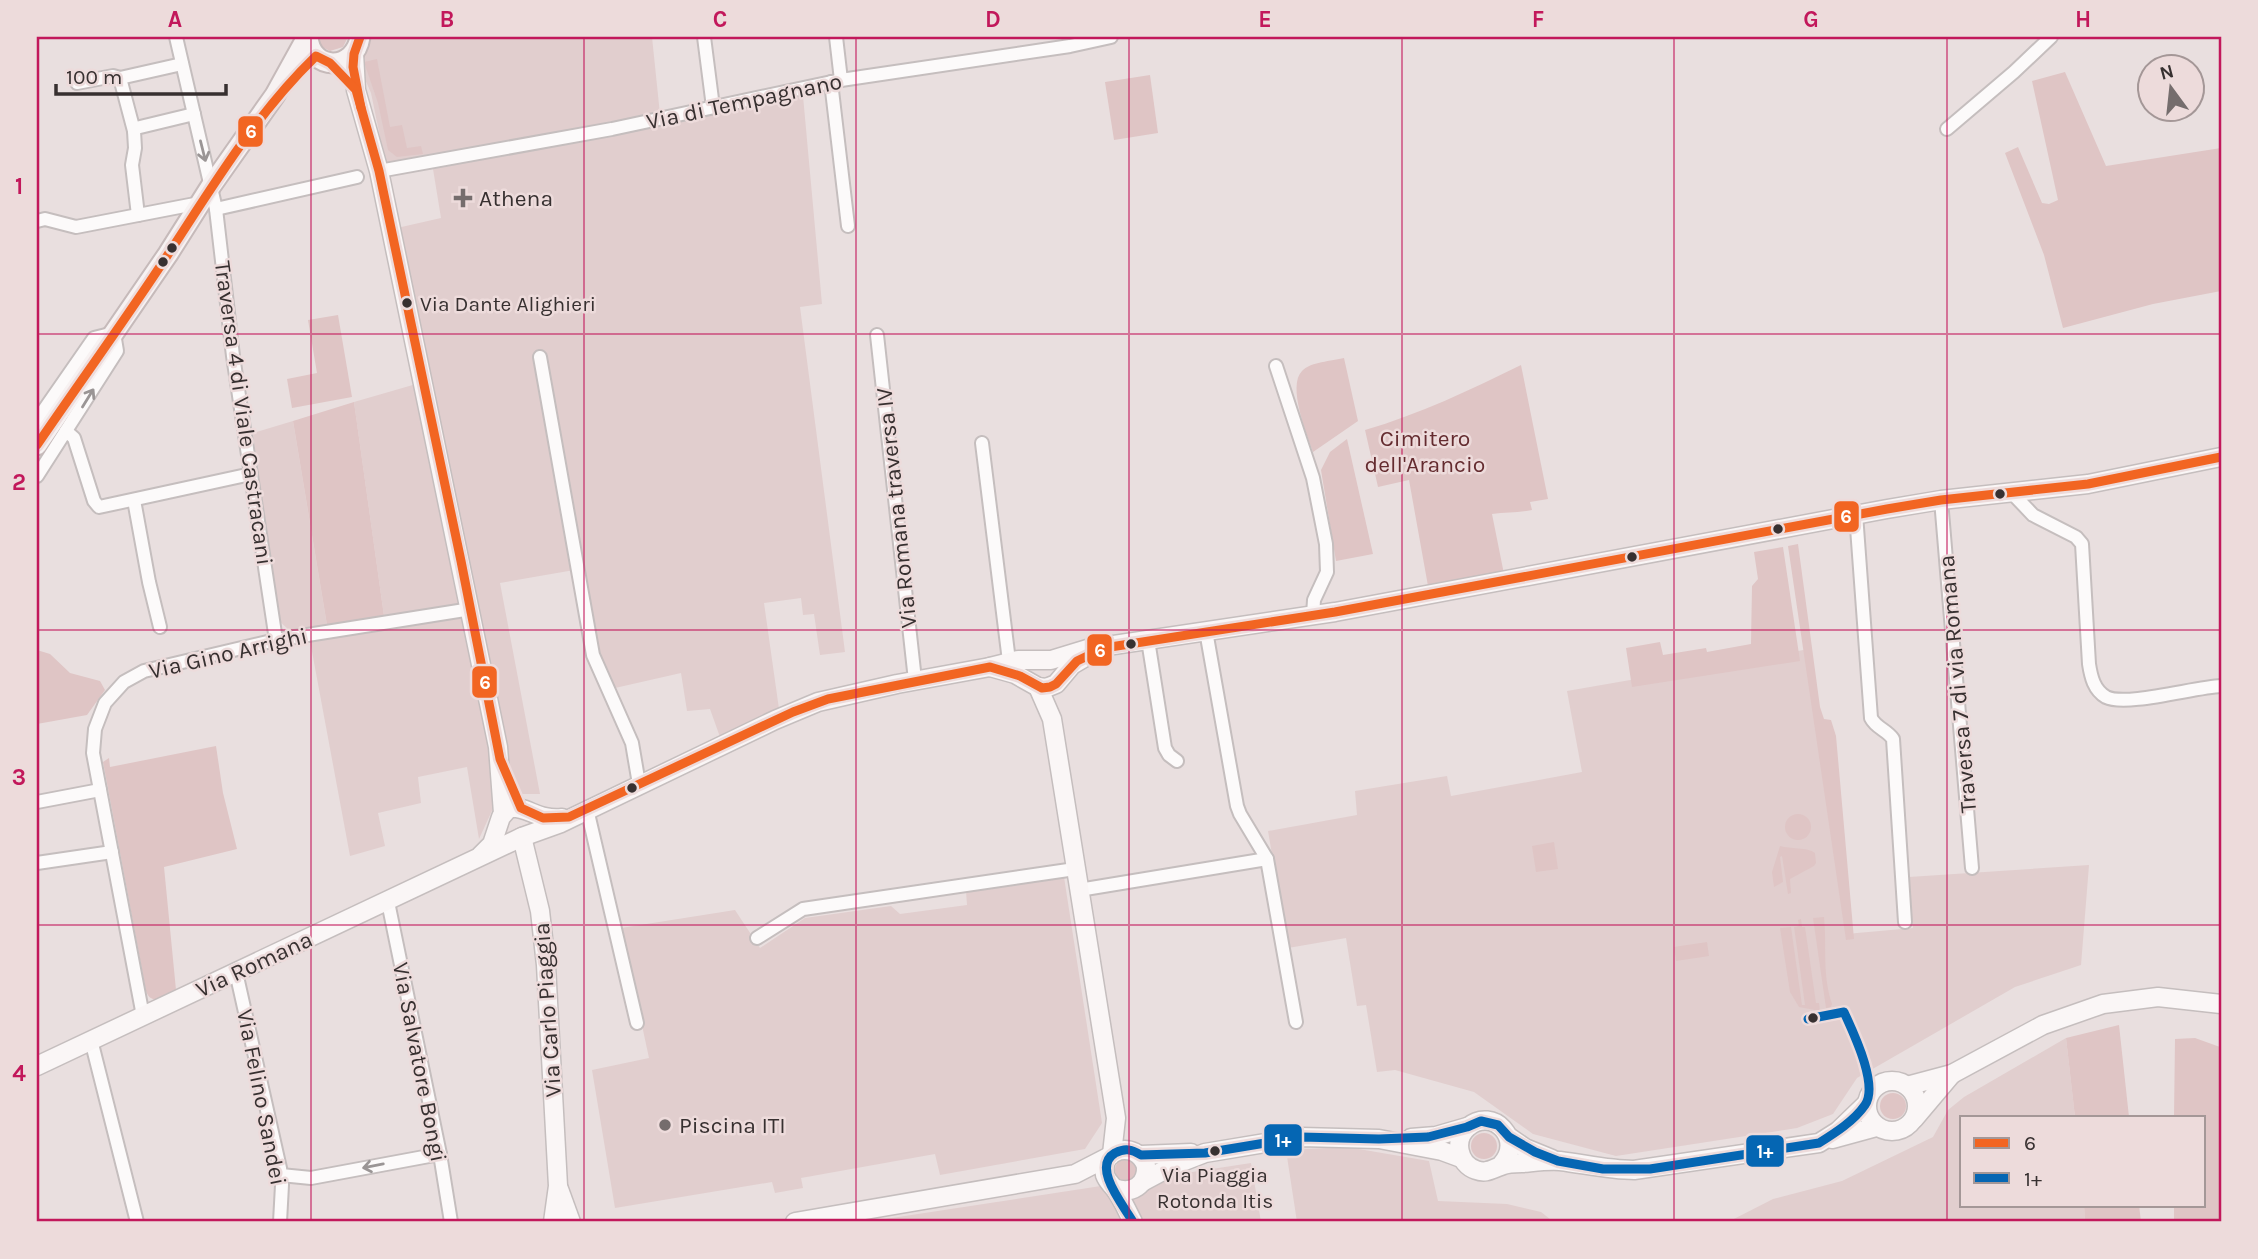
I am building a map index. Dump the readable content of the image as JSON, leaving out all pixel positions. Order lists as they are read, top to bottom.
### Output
{
  "streets": {
    "main road": ["Via Romana", "Via Carlo Piaggia"],
    "street": [
      "Via di Tempagnano",
      "Traversa 4 di Viale Castracani",
      "Via Romana traversa IV",
      "Via Gino Arrighi",
      "Traversa 7 di via Romana",
      "Via Salvatore Bongi",
      "Via Felino Sandei"
    ]
  },
  "crossings": [
    ["Traversa 4 di Viale Castracani", "Via Gino Arrighi"],
    ["Via Romana traversa IV", "Via Romana"],
    ["Via Gino Arrighi", "Via Romana"],
    ["Traversa 7 di via Romana", "Via Romana"],
    ["Via Romana", "Via Carlo Piaggia"],
    ["Via Romana", "Via Salvatore Bongi"],
    ["Via Romana", "Via Felino Sandei"]
  ],
  "parks": ["Cimitero dell'Arancio"],
  "places": {
    "health": ["Athena"],
    "other": ["Via Dante Alighieri", "Piscina ITI", "Via Piaggia Rotonda Itis"]
  },
  "lines": ["transit line 6", "transit line 1+"],
  "legend": ["6", "1+"],
  "scale_bar": "100 m",
  "north": "top",
  "grid": {
    "columns": [
      "A",
      "B",
      "C",
      "D",
      "E",
      "F",
      "G",
      "H"
    ],
    "rows": [
      "1",
      "2",
      "3",
      "4"
    ]
  }
}
